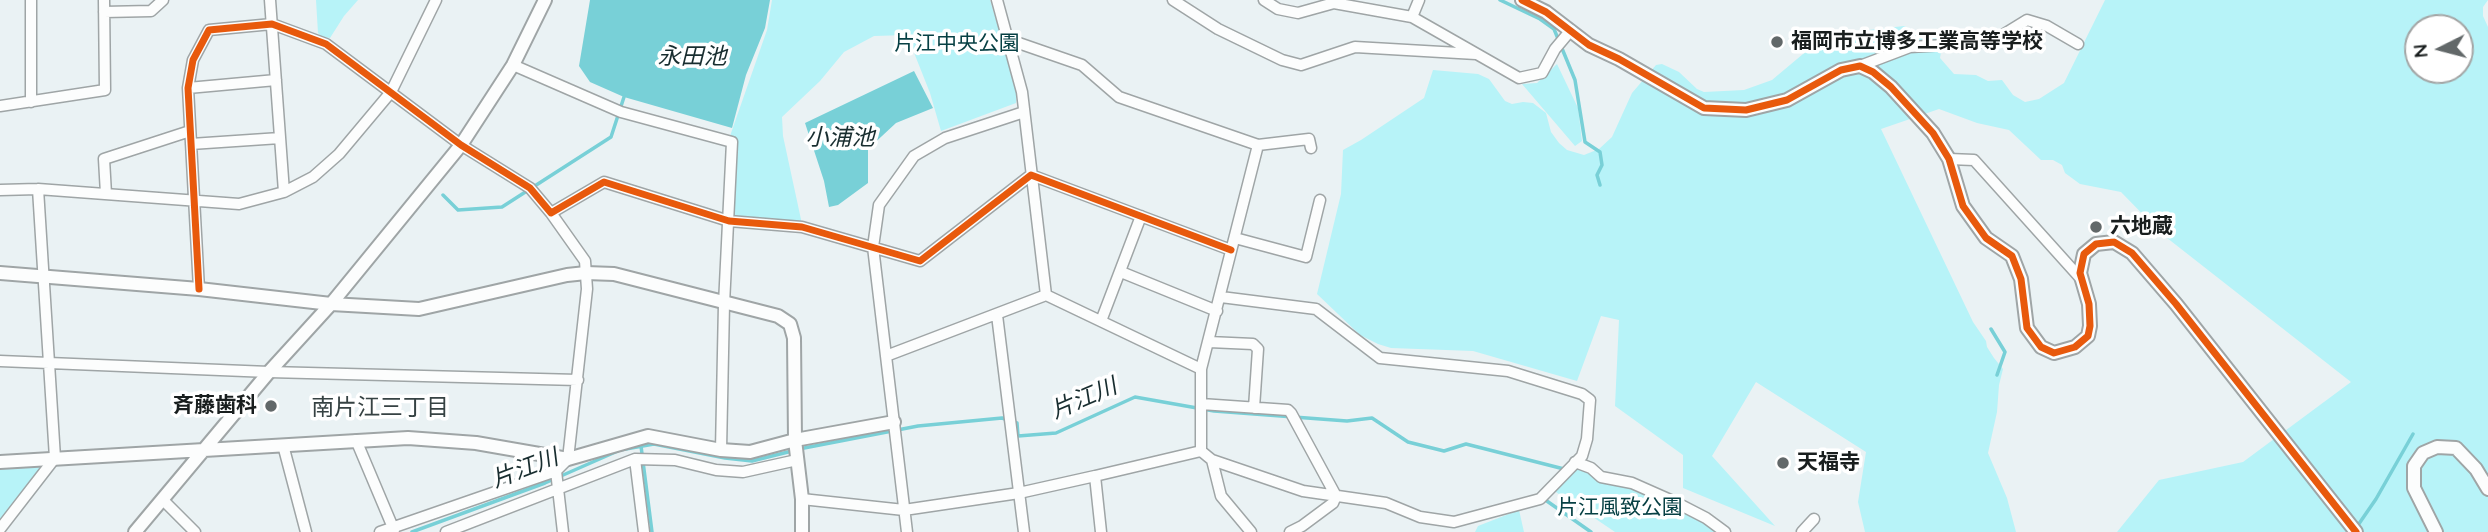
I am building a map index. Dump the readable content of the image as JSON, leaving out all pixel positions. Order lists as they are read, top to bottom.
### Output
{
  "districts": ["南片江三丁目"],
  "water": ["永田池", "小浦池", "片江川"],
  "parks": ["片江中央公園", "片江風致公園"],
  "places": [
    "福岡市立博多工業高等学校",
    "六地蔵",
    "斉藤歯科",
    "天福寺"
  ],
  "north": "left"
}
